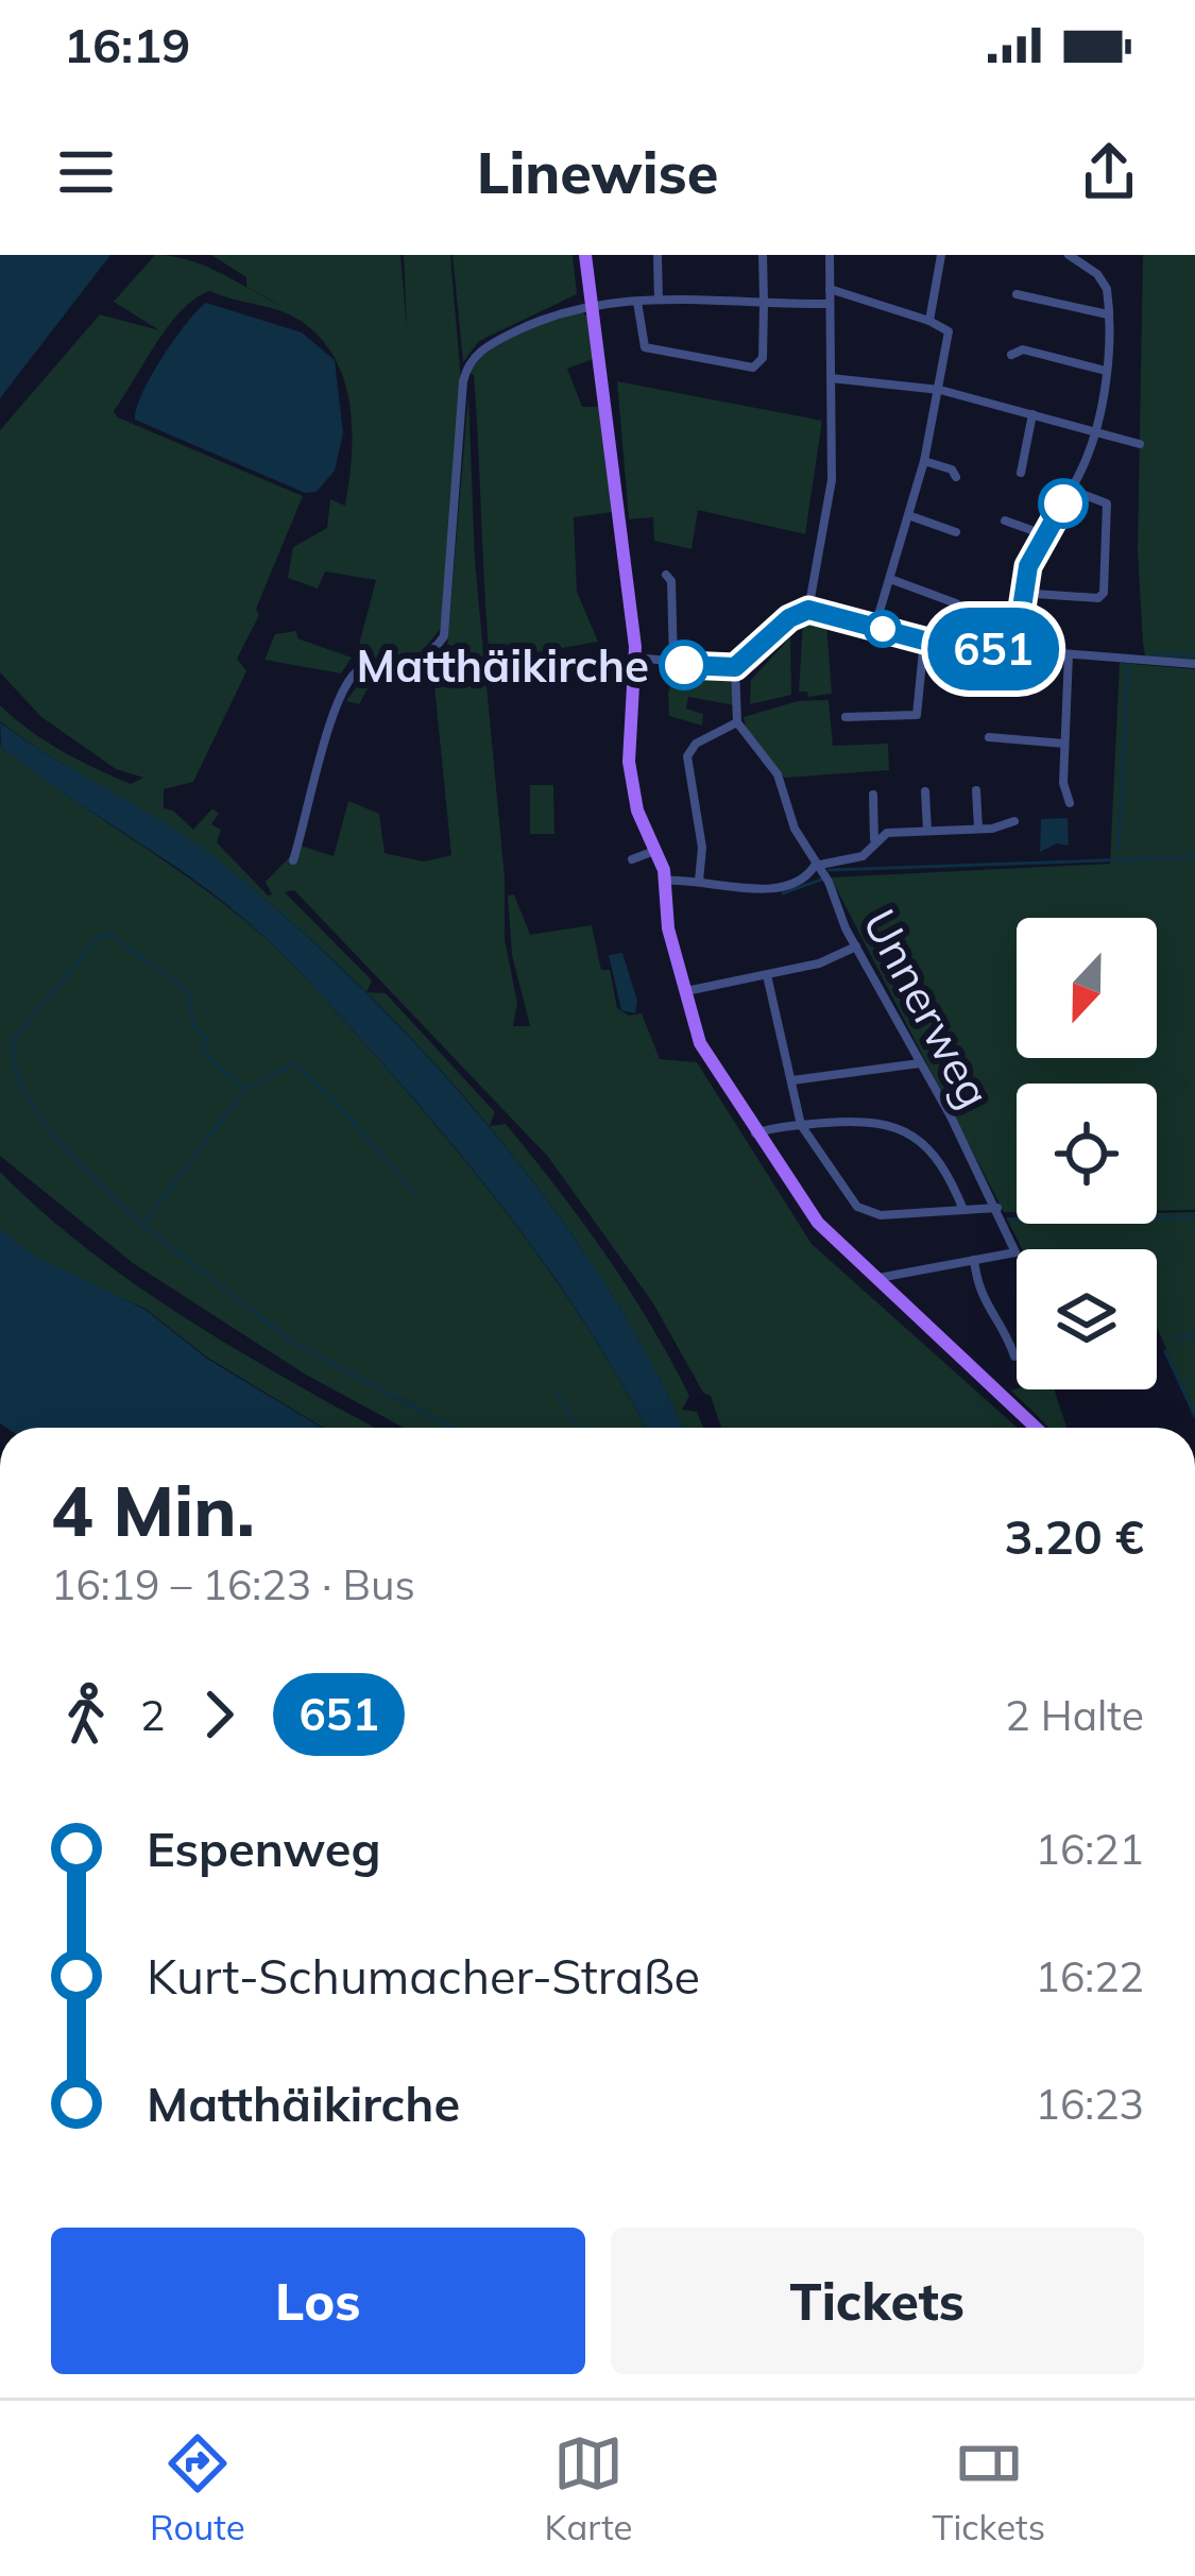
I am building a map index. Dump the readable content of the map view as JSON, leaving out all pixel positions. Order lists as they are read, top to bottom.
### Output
{
  "streets": {
    "street": ["Unnerweg"]
  },
  "places": ["Matthäikirche"],
  "lines": ["bus line 651"],
  "north": "bottom",
  "page": {
    "status": "16:19",
    "header": "Linewise",
    "on_map": "651",
    "heading": ["4 Min.", "16:19 – 16:23 · Bus", "3.20 €"],
    "legs": ["2", "651", "2 Halte"],
    "list": [
      {
        "name": "Espenweg",
        "value": "16:21"
      },
      {
        "name": "Kurt-Schumacher-Straße",
        "value": "16:22"
      },
      {
        "name": "Matthäikirche",
        "value": "16:23"
      }
    ],
    "buttons": ["Los", "Tickets"],
    "tabs": ["Route", "Karte", "Tickets"]
  }
}
